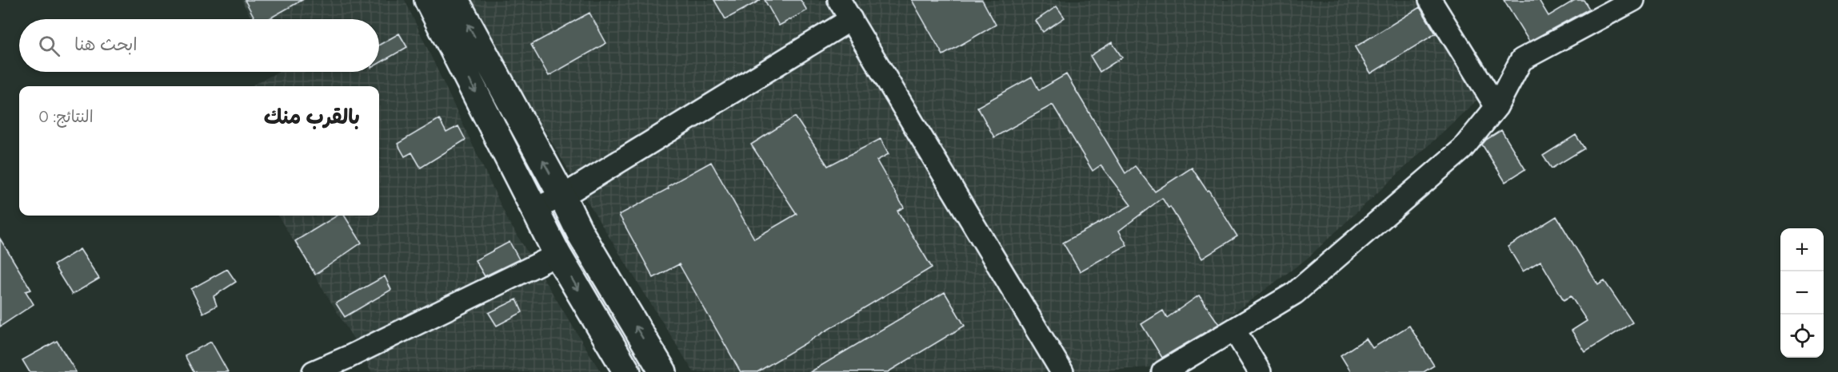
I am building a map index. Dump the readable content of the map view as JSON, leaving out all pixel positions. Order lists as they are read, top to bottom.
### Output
{
  "page": {
    "search": "ابحث هنا",
    "heading": ["بالقرب منك", "النتائج: 0"],
    "map_buttons": ["+", "−"]
  }
}
